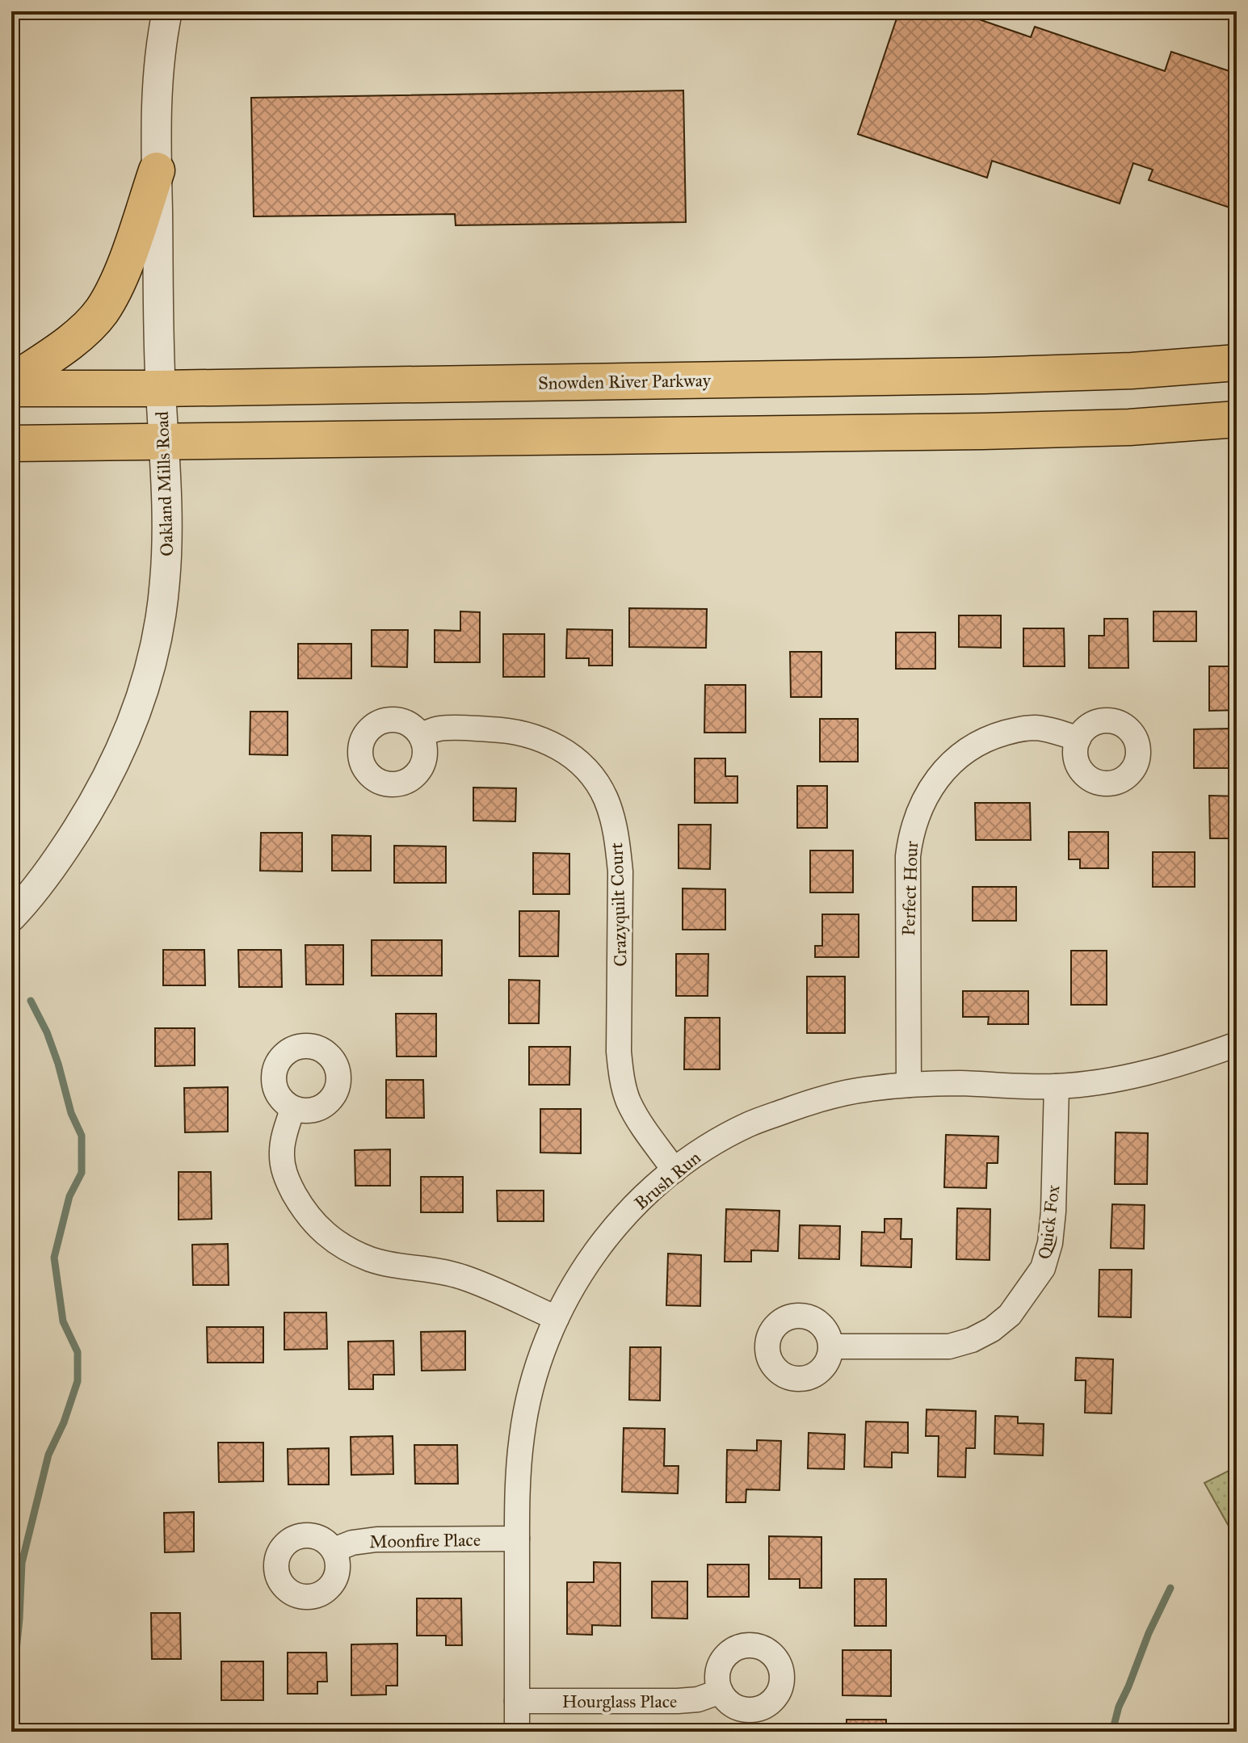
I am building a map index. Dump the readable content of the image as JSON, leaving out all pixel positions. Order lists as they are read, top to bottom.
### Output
{
  "streets": {
    "main road": ["Snowden River Parkway"],
    "street": [
      "Oakland Mills Road",
      "Perfect Hour",
      "Crazyquilt Court",
      "Brush Run",
      "Quick Fox",
      "Moonfire Place",
      "Hourglass Place"
    ]
  },
  "crossings": [
    ["Snowden River Parkway", "Oakland Mills Road"],
    ["Perfect Hour", "Brush Run"],
    ["Crazyquilt Court", "Brush Run"],
    ["Brush Run", "Quick Fox"],
    ["Brush Run", "Moonfire Place"],
    ["Brush Run", "Hourglass Place"]
  ]
}
